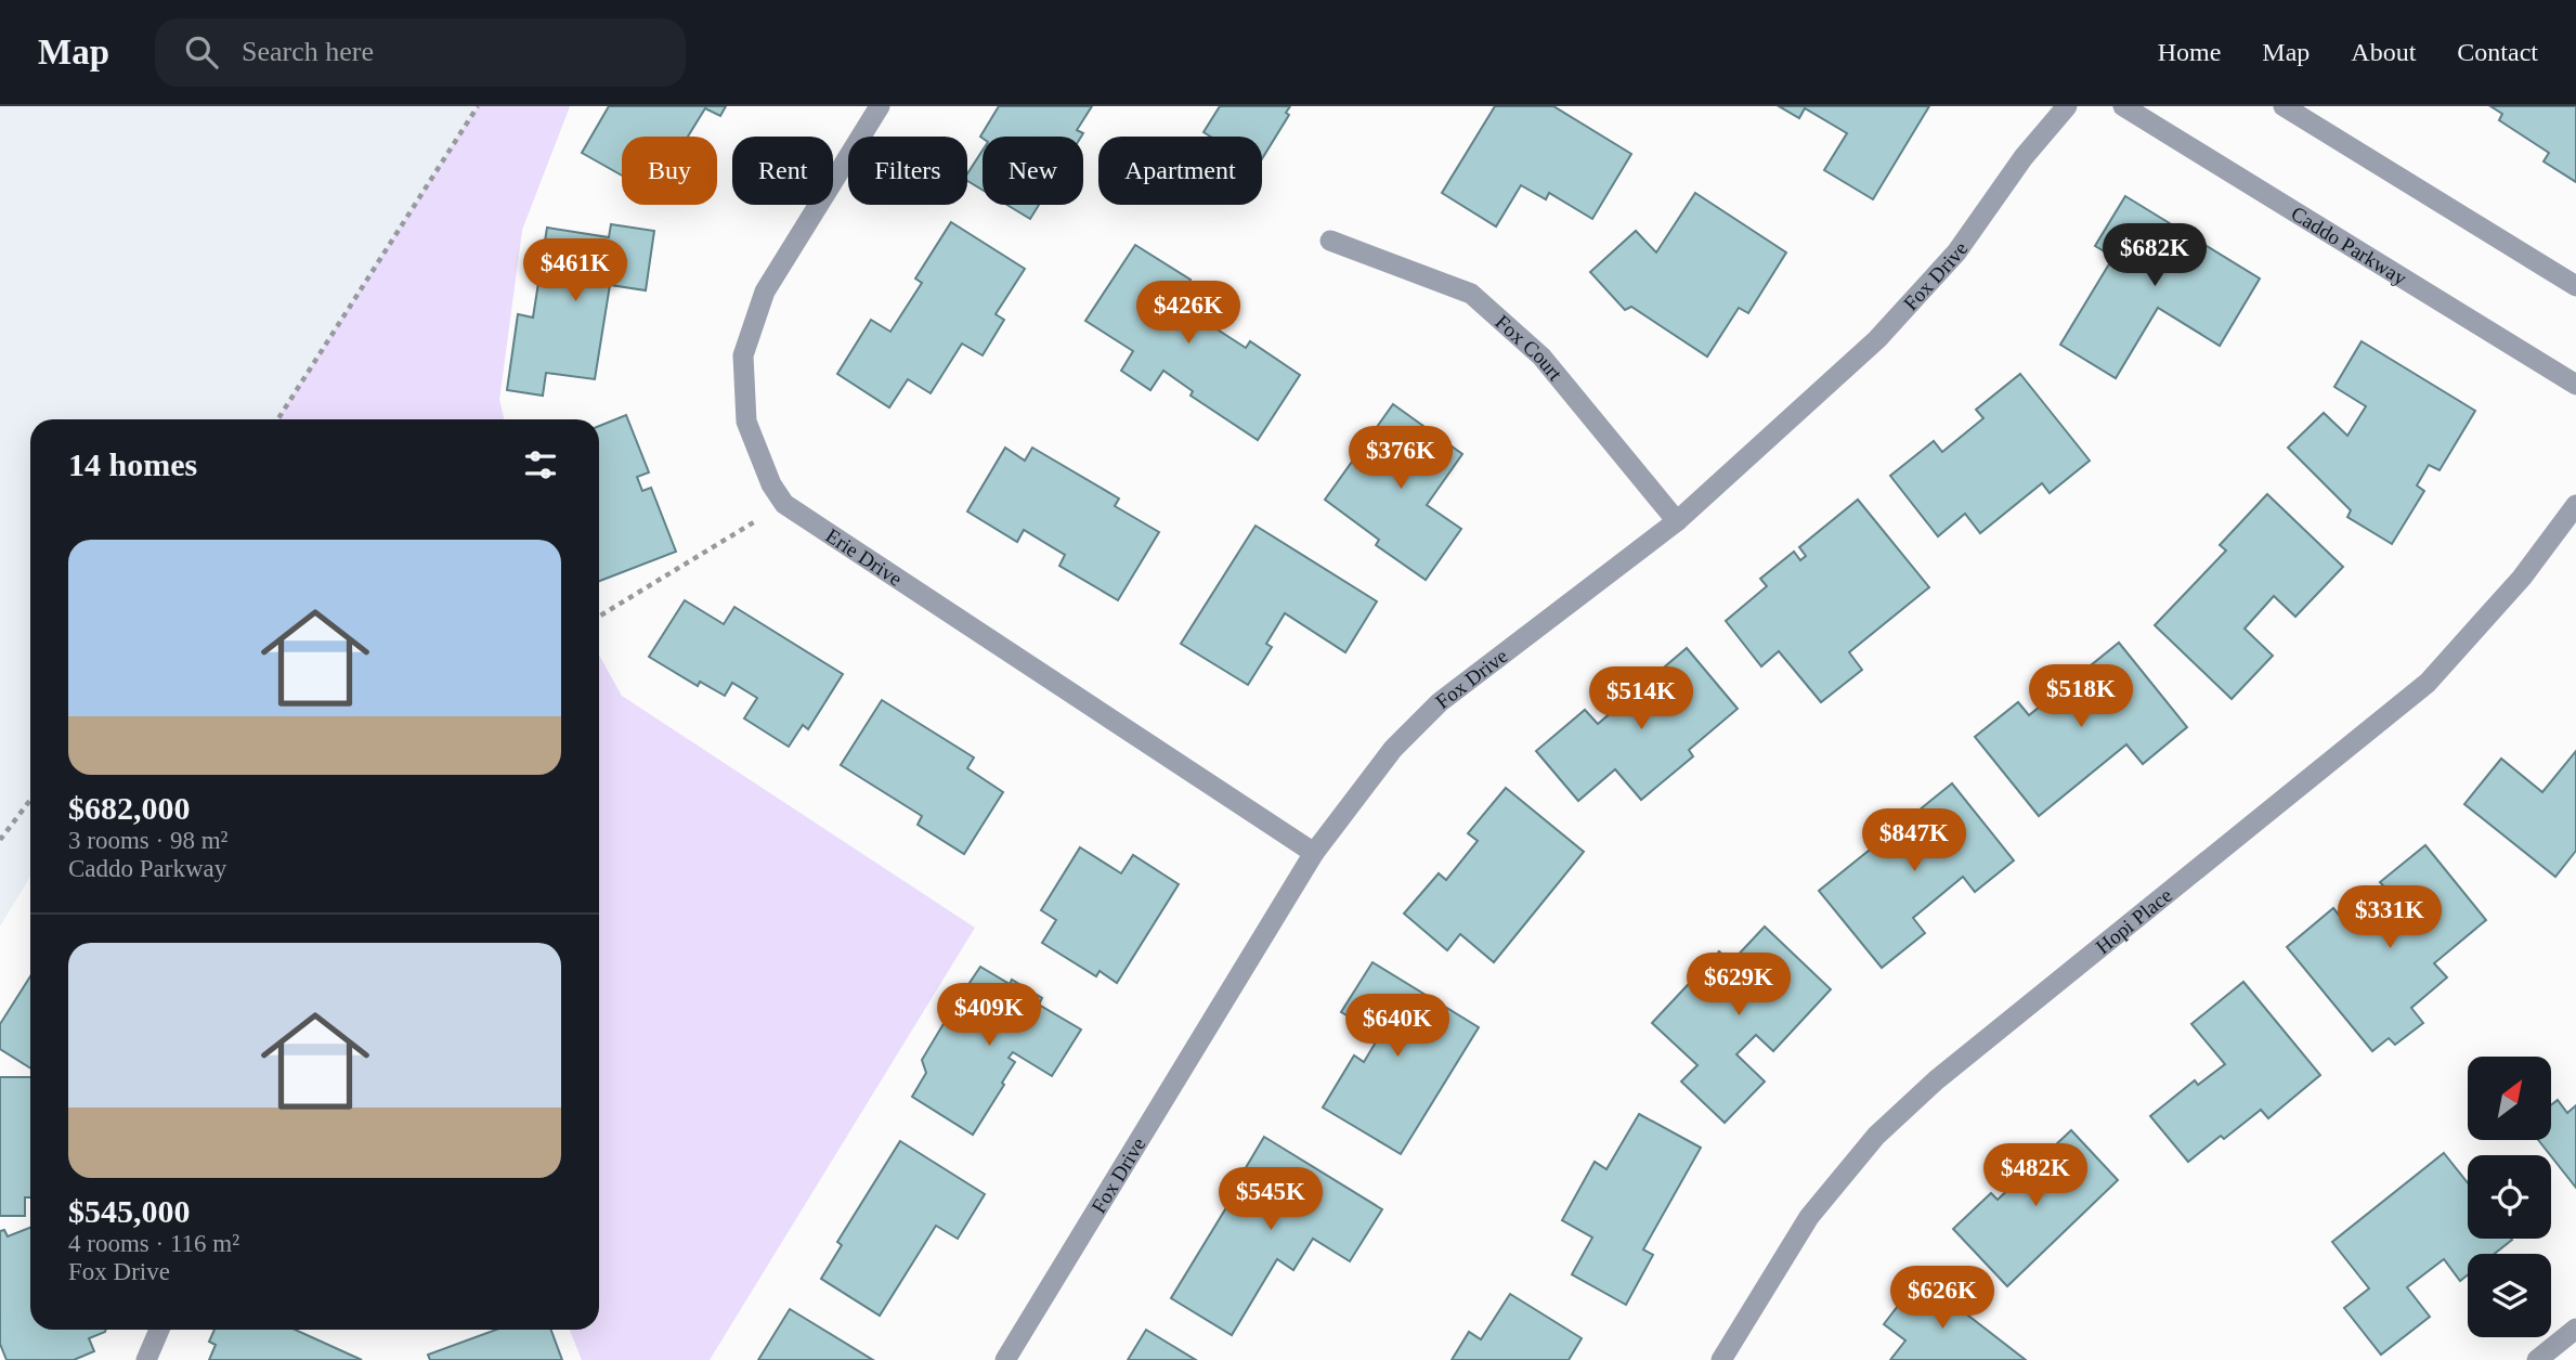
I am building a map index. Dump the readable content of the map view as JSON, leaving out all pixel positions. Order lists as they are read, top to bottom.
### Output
{
  "streets": {
    "street": [
      "Caddo Parkway",
      "Fox Drive",
      "Fox Court",
      "Erie Drive",
      "Hopi Place"
    ]
  },
  "crossings": [
    ["Fox Drive", "Fox Court"],
    ["Fox Drive", "Erie Drive"]
  ],
  "north": "top right",
  "page": {
    "header": "Map",
    "search": "Search here",
    "nav": [
      "Home",
      "Map",
      "About",
      "Contact"
    ],
    "chip": [
      "Buy",
      "Rent",
      "Filters",
      "New",
      "Apartment"
    ],
    "price": [
      "$682K",
      "$461K",
      "$426K",
      "$376K",
      "$518K",
      "$514K",
      "$847K",
      "$331K",
      "$629K",
      "$409K",
      "$640K",
      "$482K",
      "$545K",
      "$626K"
    ],
    "heading": "14 homes",
    "list": [
      {
        "name": "$682,000",
        "note": "3 rooms · 98 m² · Caddo Parkway"
      },
      {
        "name": "$545,000",
        "note": "4 rooms · 116 m² · Fox Drive"
      }
    ]
  }
}
